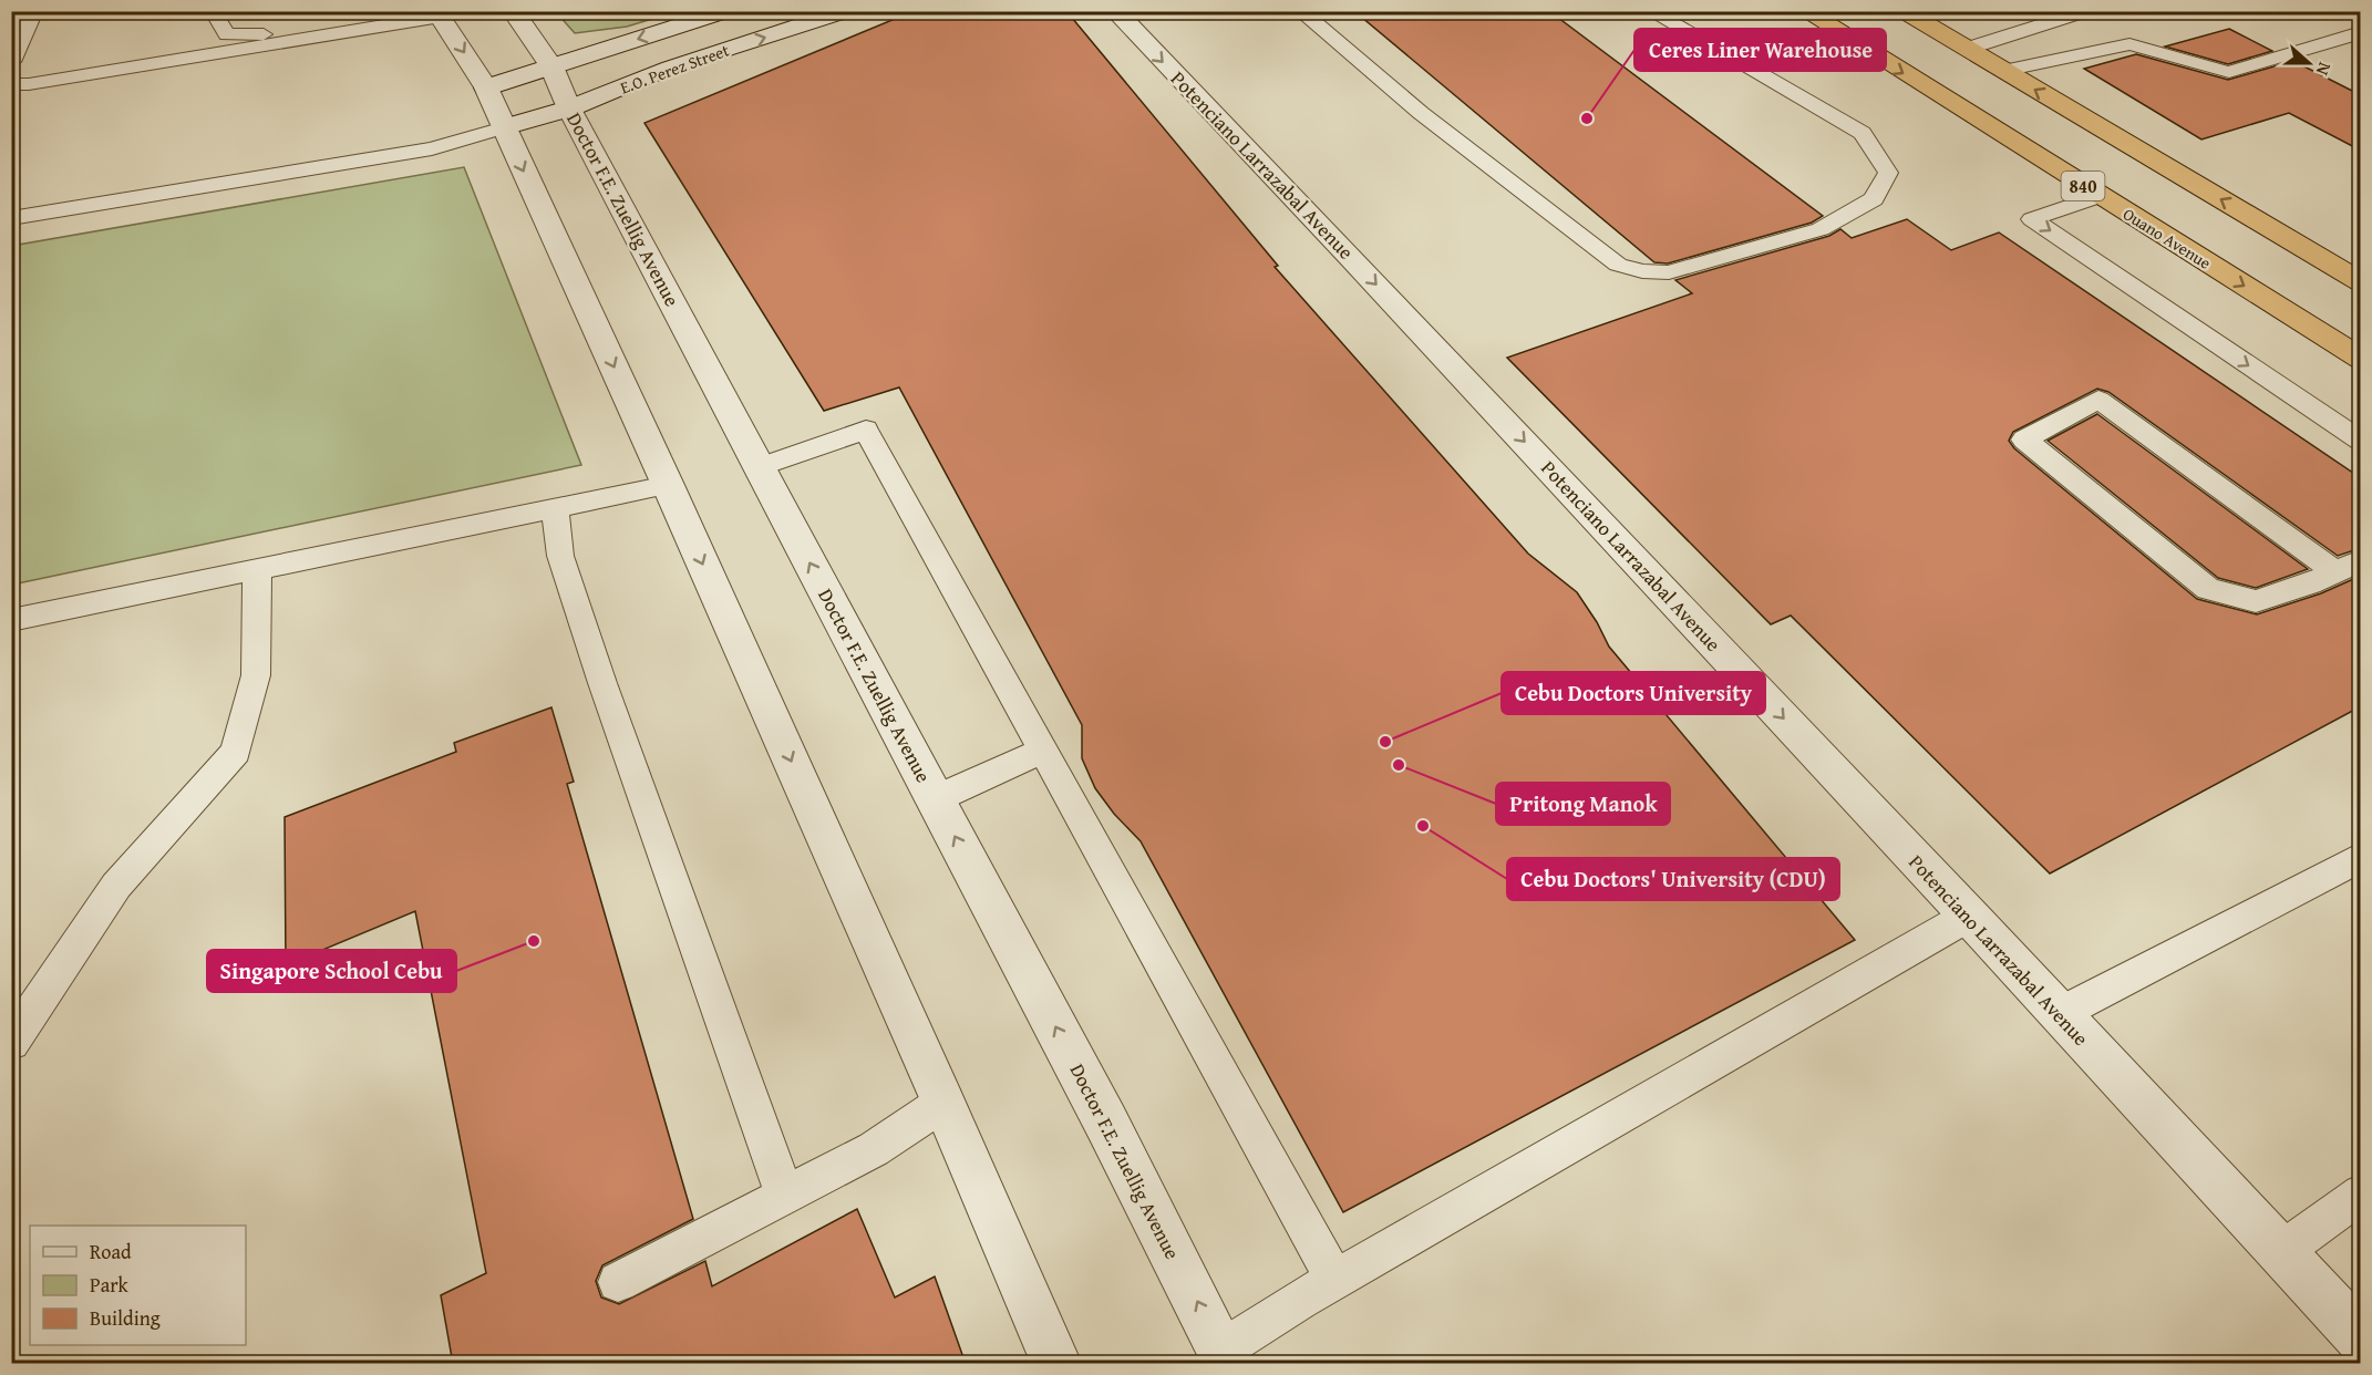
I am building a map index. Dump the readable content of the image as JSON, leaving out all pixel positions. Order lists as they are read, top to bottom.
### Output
{
  "streets": {
    "highway": ["840", "Ouano Avenue"],
    "street": ["E.O. Perez Street", "Potenciano Larrazabal Avenue", "Doctor F.E. Zuellig Avenue"]
  },
  "crossings": [
    ["E.O. Perez Street", "Doctor F.E. Zuellig Avenue"]
  ],
  "one_way": ["Potenciano Larrazabal Avenue"],
  "places": [
    "Ceres Liner Warehouse",
    "Cebu Doctors University",
    "Pritong Manok",
    "Cebu Doctors' University (CDU)",
    "Singapore School Cebu"
  ],
  "legend": ["Road", "Park", "Building"],
  "north": "right"
}
